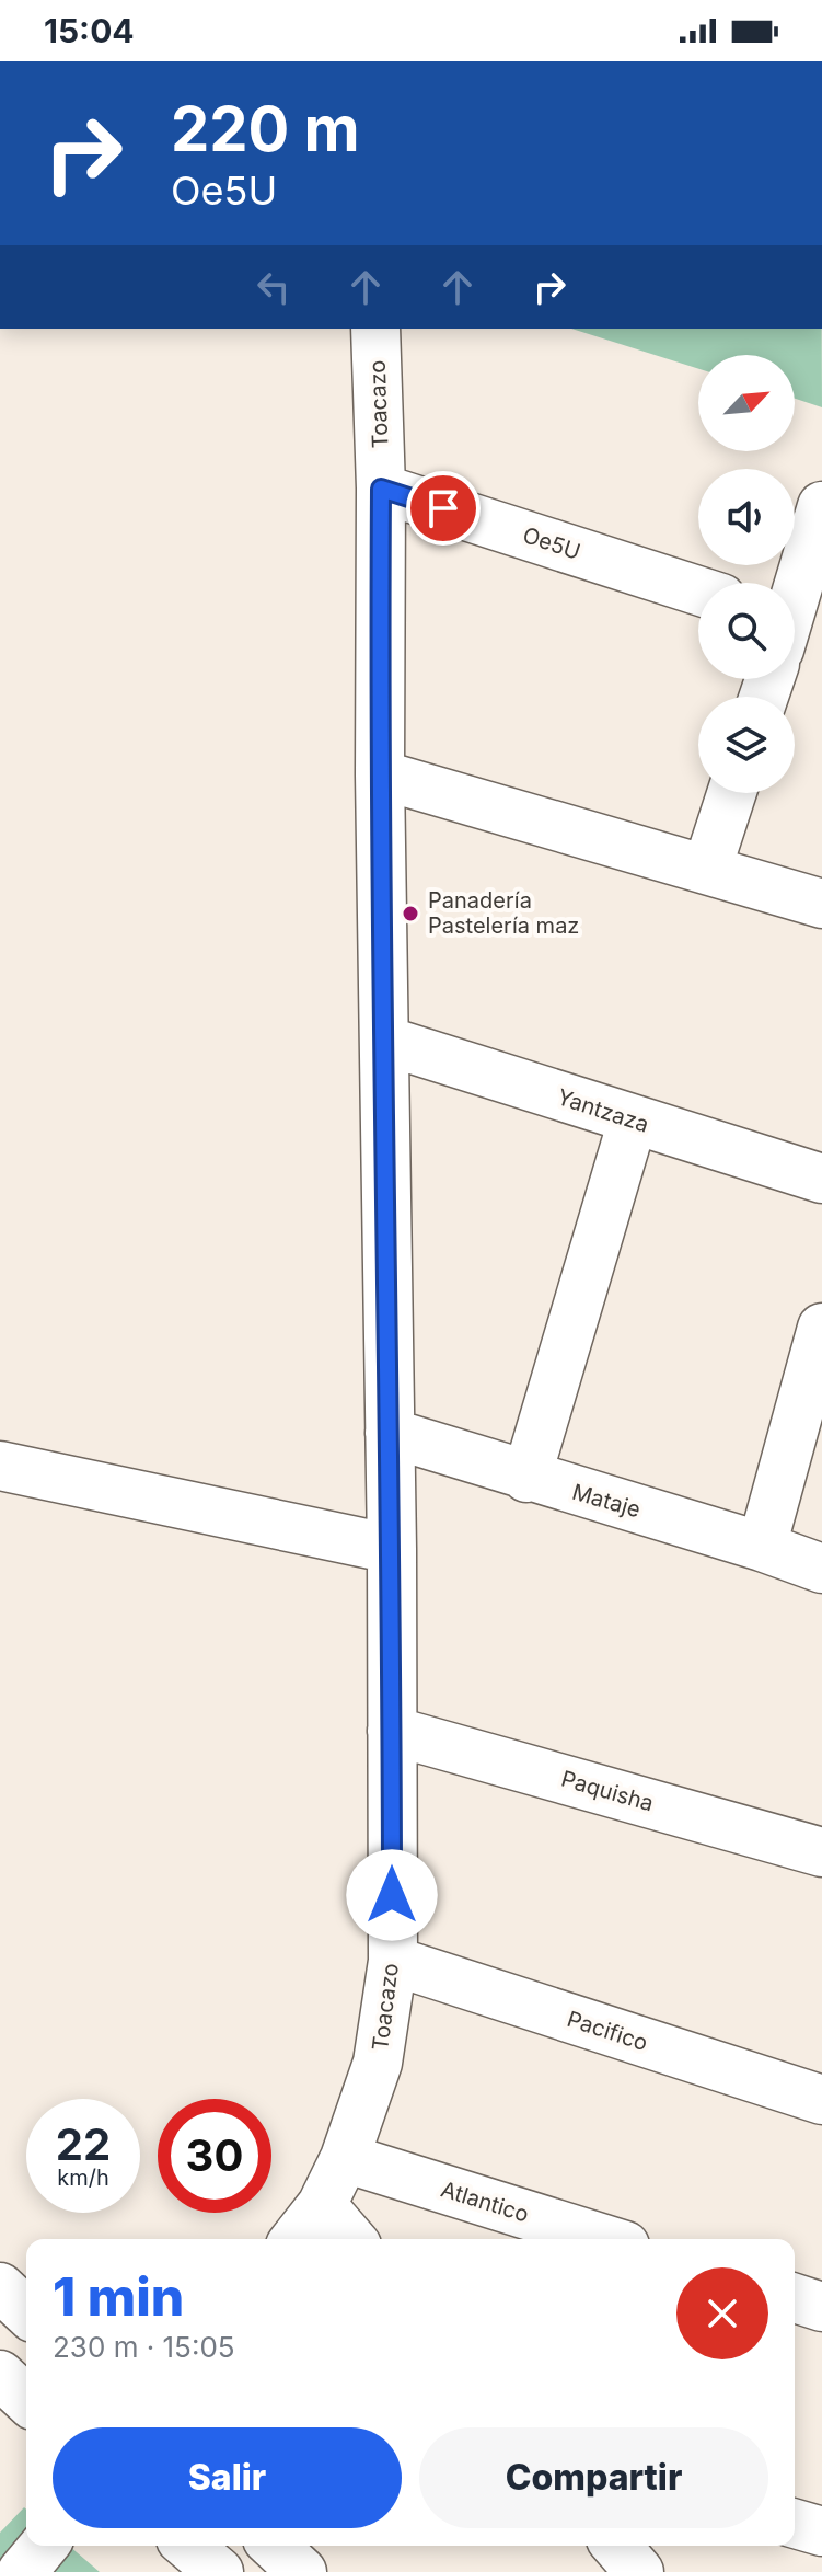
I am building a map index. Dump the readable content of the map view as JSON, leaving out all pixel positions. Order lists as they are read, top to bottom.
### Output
{
  "streets": {
    "street": [
      "Toacazo",
      "Oe5U",
      "Yantzaza",
      "Mataje",
      "Paquisha",
      "Pacifico",
      "Atlantico"
    ]
  },
  "crossings": [
    ["Toacazo", "Oe5U"],
    ["Toacazo", "Yantzaza"],
    ["Toacazo", "Mataje"],
    ["Toacazo", "Paquisha"],
    ["Toacazo", "Pacifico"],
    ["Toacazo", "Atlantico"]
  ],
  "places": ["Panadería Pastelería maz"],
  "north": "top right",
  "page": {
    "status": "15:04",
    "turn": ["220 m", "Oe5U"],
    "speed": "22 km/h",
    "limit": "30",
    "heading": ["1 min", "230 m · 15:05"],
    "buttons": ["Salir", "Compartir"]
  }
}
